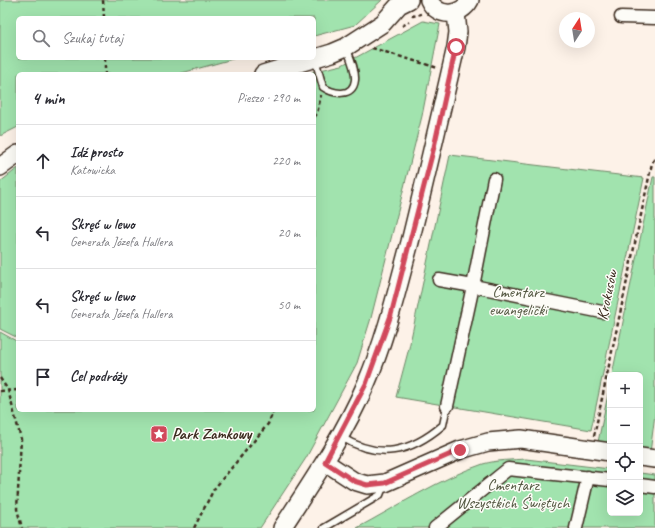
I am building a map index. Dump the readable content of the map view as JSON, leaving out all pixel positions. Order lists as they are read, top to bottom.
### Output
{
  "streets": {
    "path": ["Krokusów"]
  },
  "parks": ["Cmentarz ewangelicki", "Cmentarz Wszystkich Świętych"],
  "places": {
    "place": ["Park Zamkowy"]
  },
  "north": "top",
  "page": {
    "search": "Szukaj tutaj",
    "heading": ["4 min", "Pieszo · 290 m"],
    "list": [
      ["Idź prosto", "Katowicka", "220 m"],
      ["Skręć w lewo", "Generała Józefa Hallera", "20 m"],
      ["Skręć w lewo", "Generała Józefa Hallera", "50 m"],
      "Cel podróży"
    ],
    "map_buttons": ["+", "−"]
  }
}
